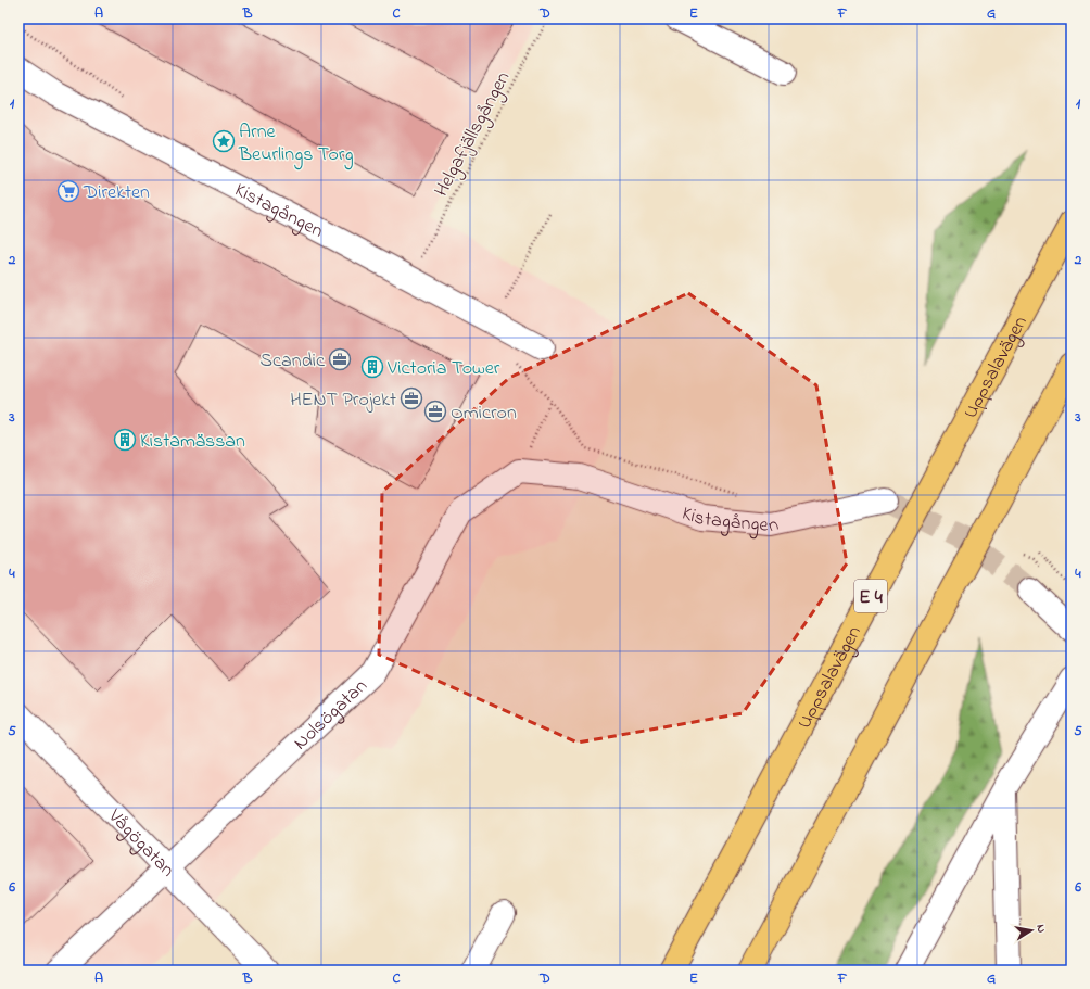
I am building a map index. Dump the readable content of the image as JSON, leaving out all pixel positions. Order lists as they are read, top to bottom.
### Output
{
  "streets": {
    "highway": ["Uppsalavägen", "E 4"],
    "street": ["Kistagången", "Nolsögatan", "Vågögatan"],
    "path": ["Helgafjällsgången"]
  },
  "crossings": [
    ["Kistagången", "Nolsögatan"],
    ["Nolsögatan", "Vågögatan"]
  ],
  "places": {
    "place": ["Arne Beurlings Torg"],
    "supermarket": ["Direkten"],
    "office": ["Scandic", "HENT Projekt", "Omicron"],
    "building": ["Victoria Tower", "Kistamässan"]
  },
  "north": "right",
  "grid": {
    "columns": [
      "A",
      "B",
      "C",
      "D",
      "E",
      "F",
      "G"
    ],
    "rows": [
      "1",
      "2",
      "3",
      "4",
      "5",
      "6"
    ]
  }
}
